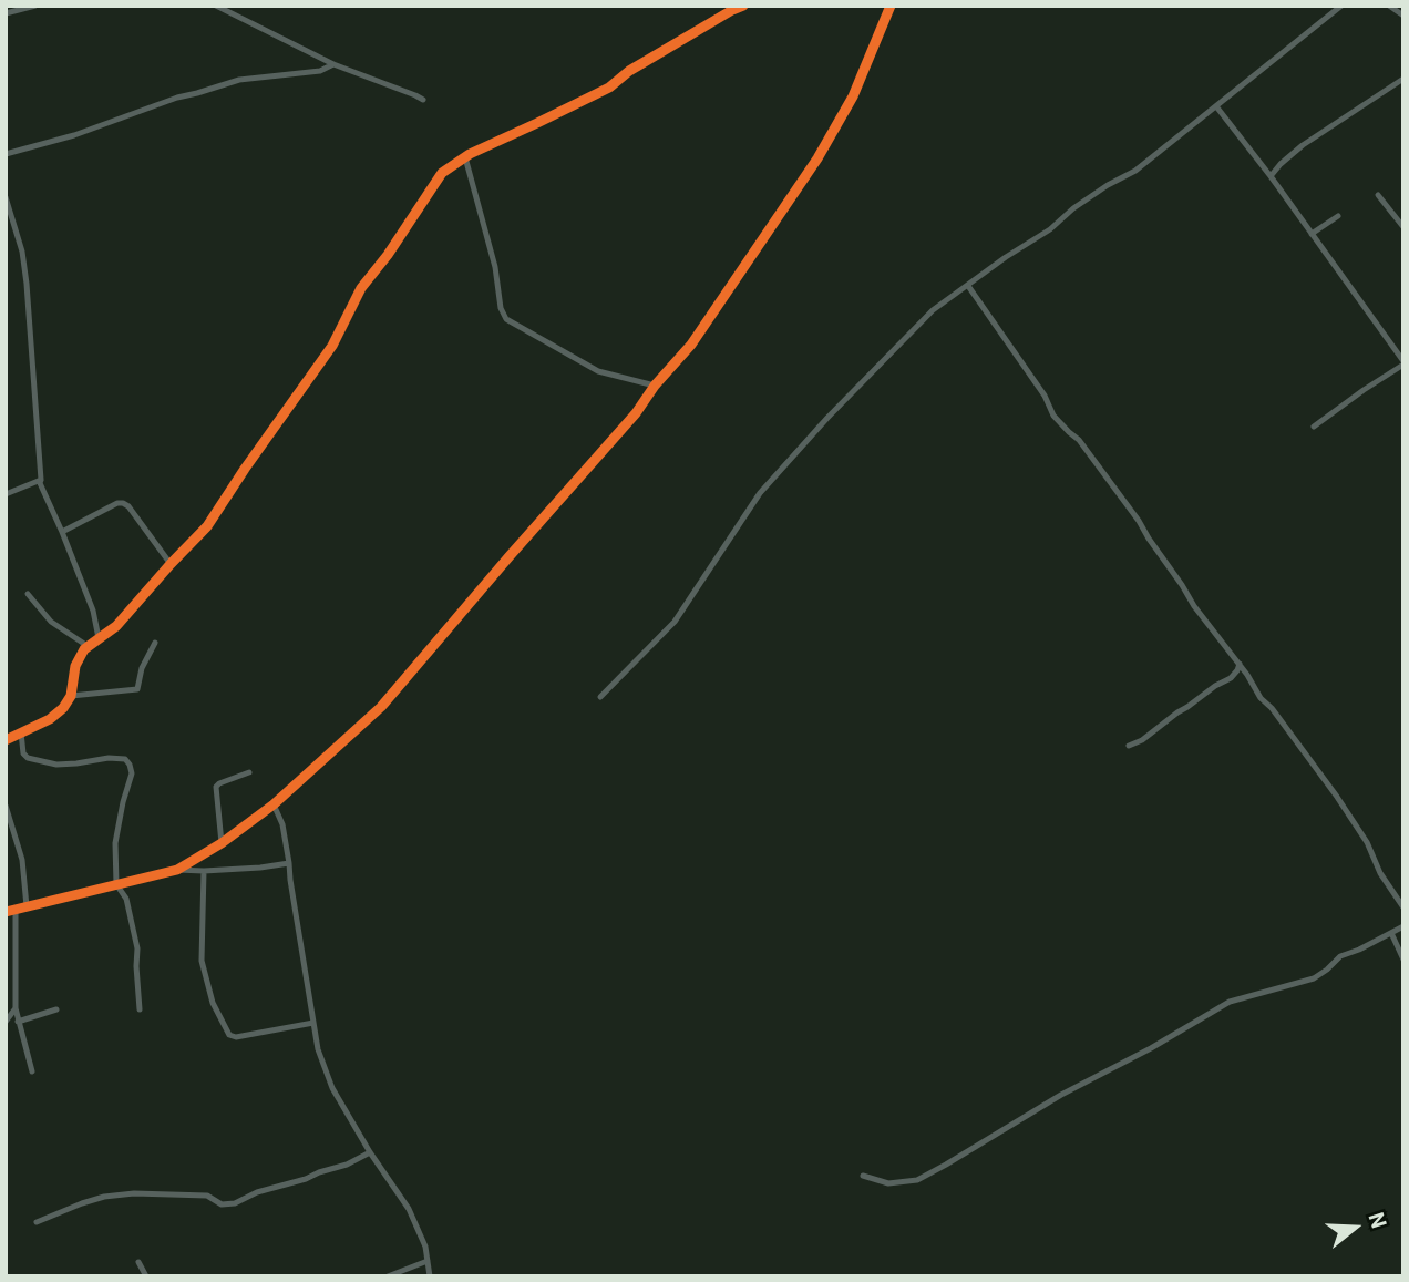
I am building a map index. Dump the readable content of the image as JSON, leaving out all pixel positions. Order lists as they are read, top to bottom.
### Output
{
  "north": "right"
}
